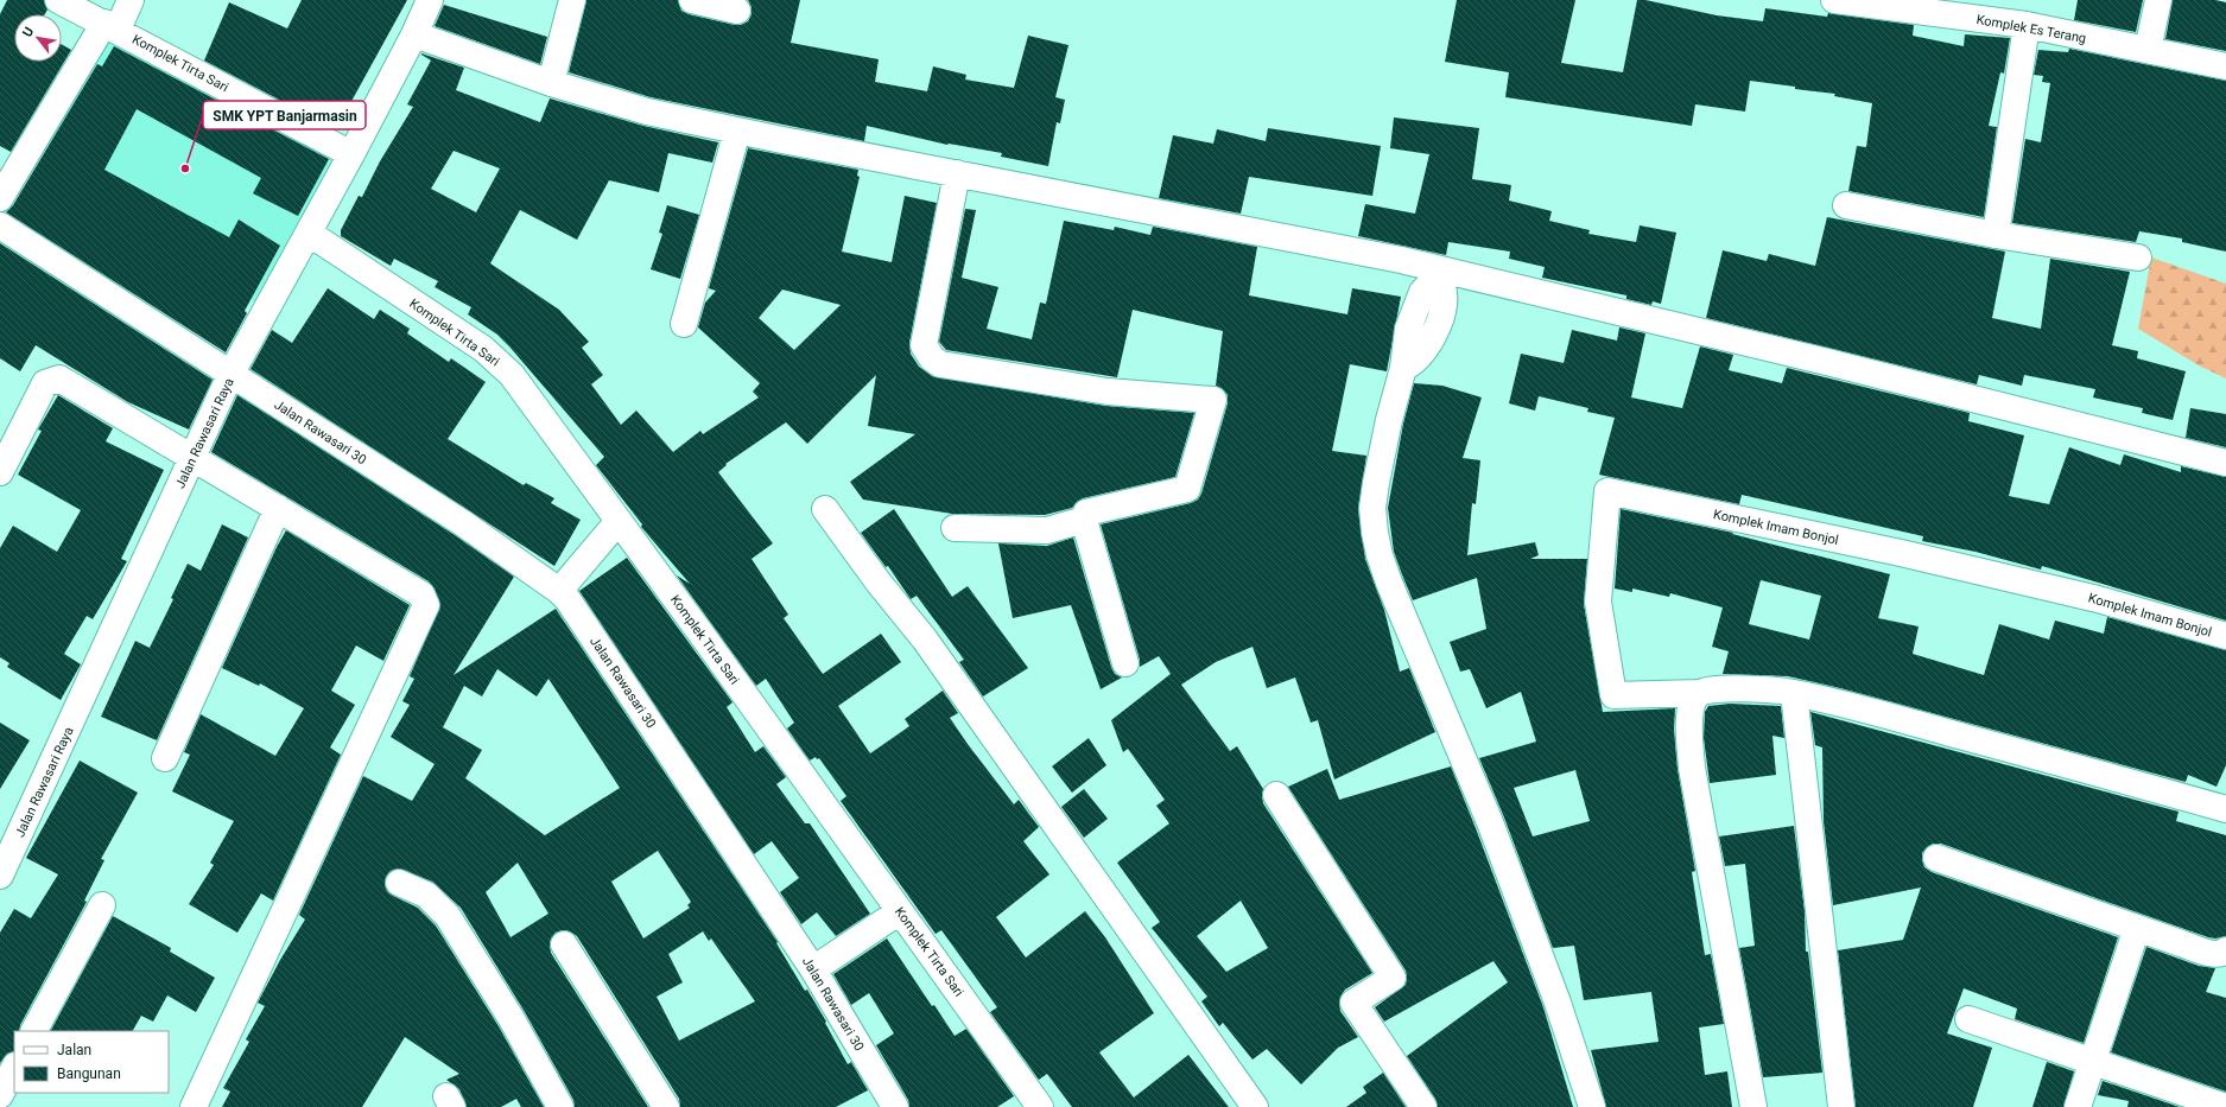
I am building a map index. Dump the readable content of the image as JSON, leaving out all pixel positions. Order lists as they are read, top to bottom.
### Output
{
  "streets": {
    "street": [
      "Komplek Es Terang",
      "Komplek Tirta Sari",
      "Jalan Rawasari 30",
      "Jalan Rawasari Raya",
      "Komplek Imam Bonjol"
    ]
  },
  "crossings": [
    ["Komplek Tirta Sari", "Jalan Rawasari Raya"],
    ["Jalan Rawasari 30", "Jalan Rawasari Raya"]
  ],
  "places": ["SMK YPT Banjarmasin"],
  "legend": ["Jalan", "Bangunan"],
  "north": "top left"
}
